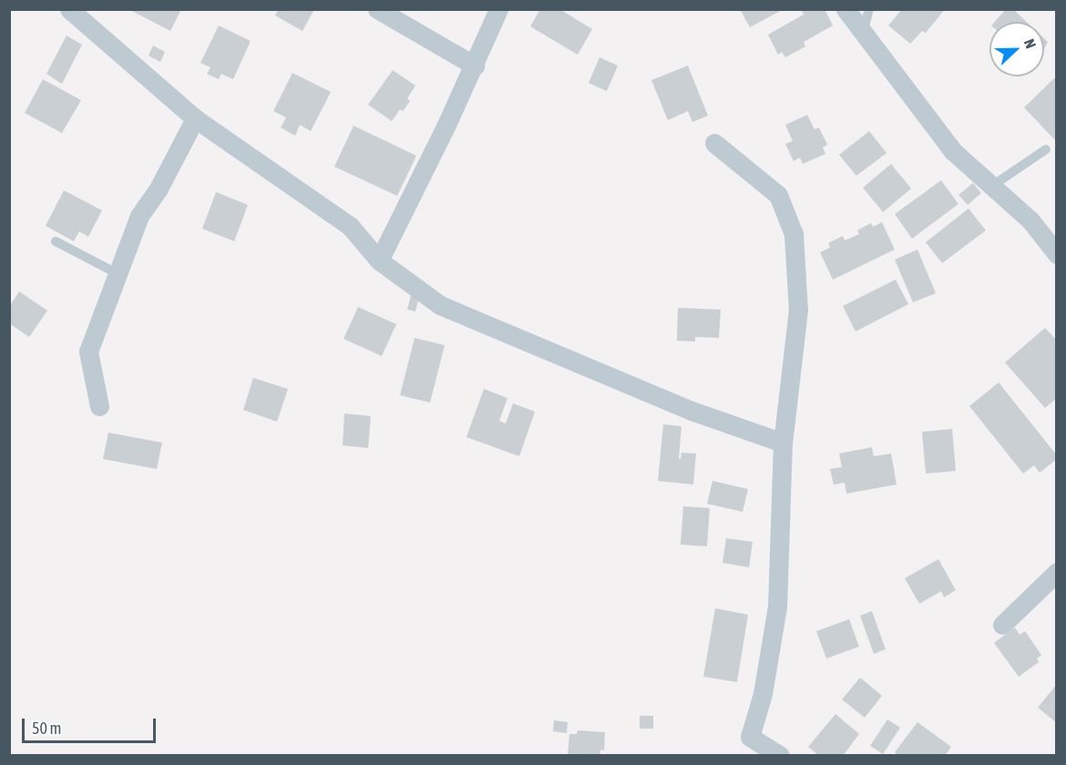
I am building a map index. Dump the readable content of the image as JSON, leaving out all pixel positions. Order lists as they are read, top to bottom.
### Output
{
  "scale_bar": "50 m",
  "north": "right"
}
